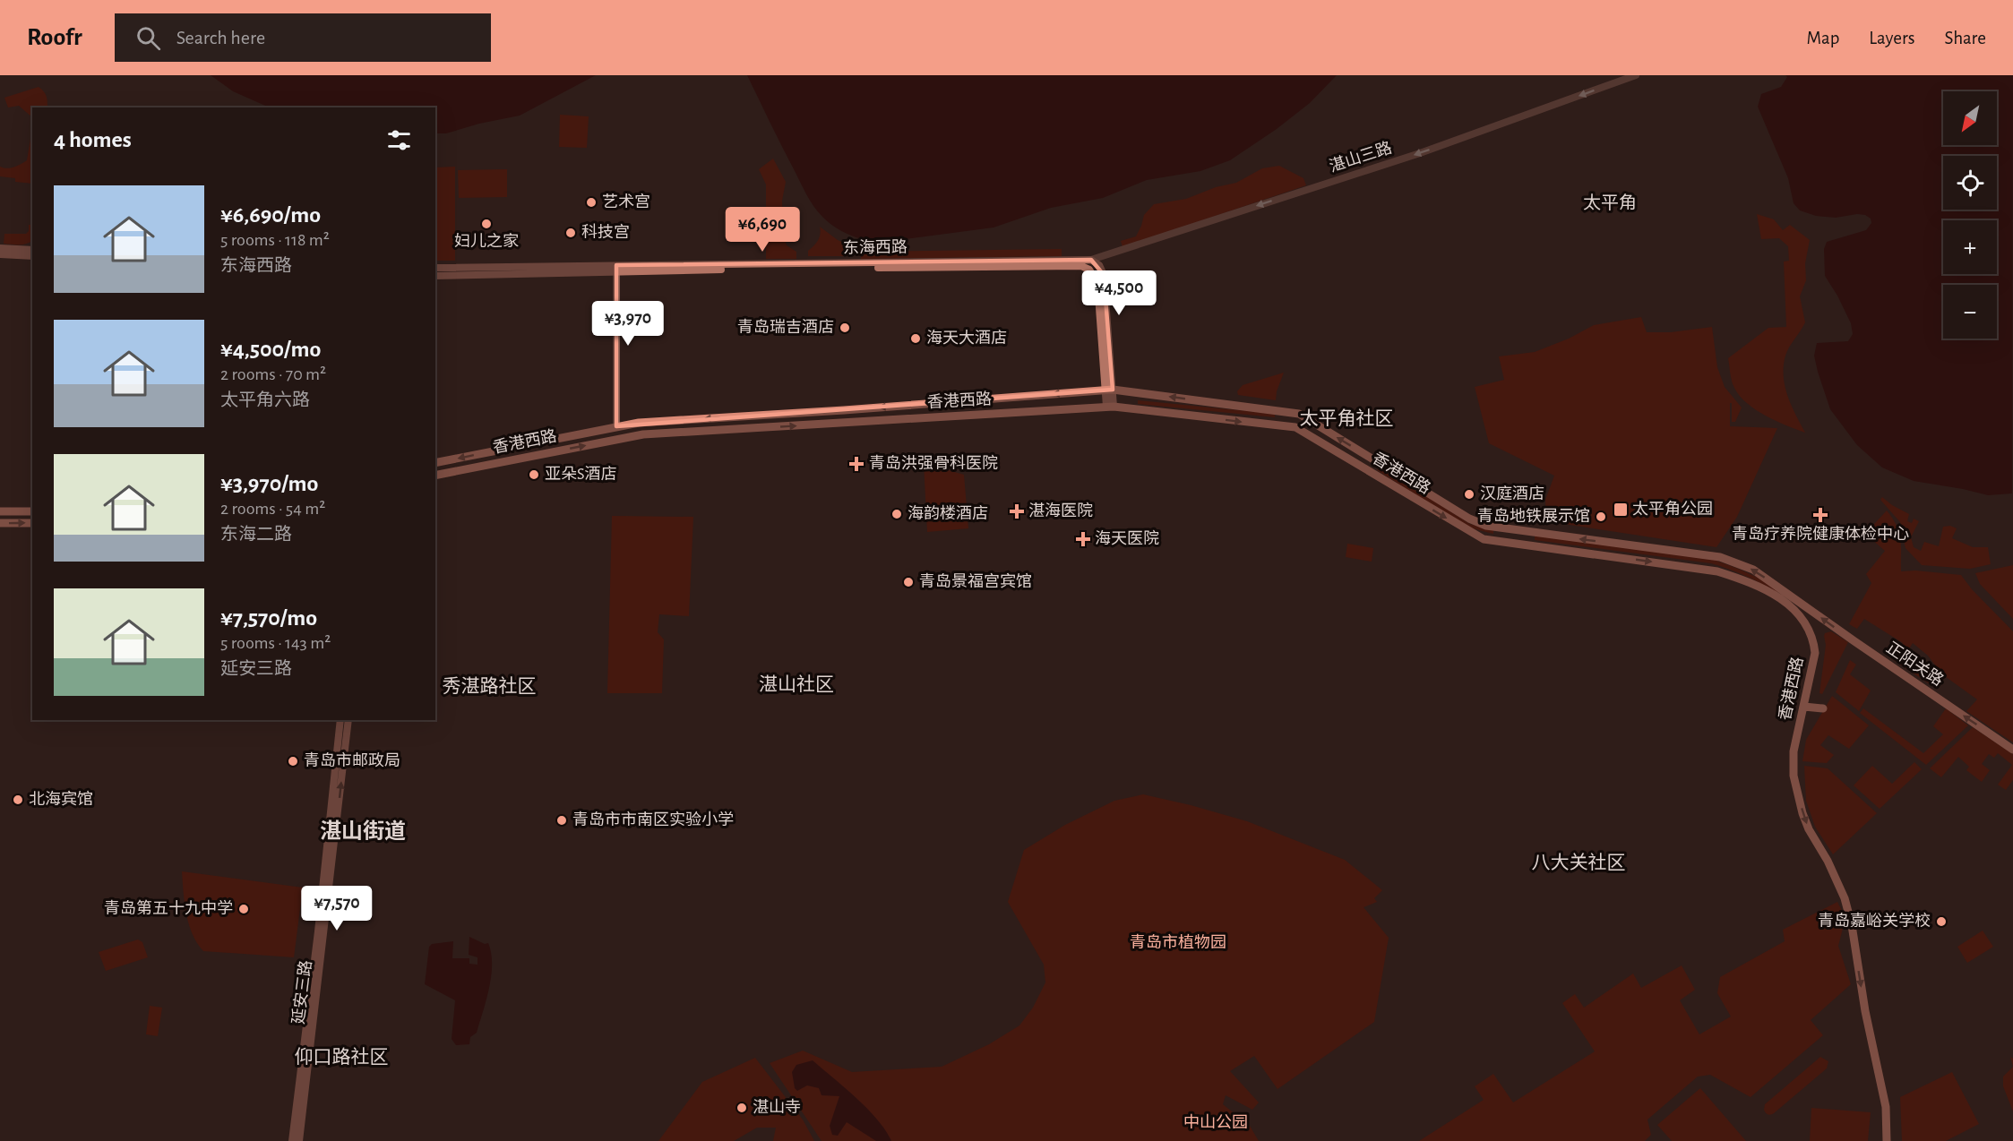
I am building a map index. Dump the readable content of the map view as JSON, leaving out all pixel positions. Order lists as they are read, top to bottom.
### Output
{
  "streets": {
    "main road": [
      "东海西路",
      "香港西路",
      "正阳关路",
      "延安三路"
    ],
    "street": ["湛山三路"]
  },
  "crossings": [
    ["湛山三路", "东海西路"],
    ["东海西路", "香港西路"],
    ["香港西路", "正阳关路"]
  ],
  "one_way": ["湛山三路", "正阳关路"],
  "districts": [
    "太平角",
    "太平角社区",
    "湛山社区",
    "秀湛路社区",
    "湛山街道",
    "八大关社区",
    "仰口路社区"
  ],
  "parks": ["青岛市植物园", "中山公园"],
  "places": {
    "other": [
      "艺术宫",
      "妇儿之家",
      "科技宫",
      "青岛瑞吉酒店",
      "海天大酒店",
      "亚朵S酒店",
      "汉庭酒店",
      "海韵楼酒店",
      "青岛地铁展示馆",
      "青岛景福宫宾馆",
      "青岛市邮政局",
      "北海宾馆",
      "青岛市市南区实验小学",
      "青岛第五十九中学",
      "青岛嘉峪关学校",
      "湛山寺"
    ],
    "health": [
      "青岛洪强骨科医院",
      "湛海医院",
      "青岛疗养院健康体检中心",
      "海天医院"
    ],
    "transit": ["太平角公园"]
  },
  "north": "bottom left",
  "page": {
    "header": "Roofr",
    "search": "Search here",
    "nav": ["Map", "Layers", "Share"],
    "map_buttons": ["+", "−"],
    "heading": "4 homes",
    "list": [
      {
        "name": "¥6,690/mo",
        "note": "5 rooms · 118 m² · 东海西路"
      },
      {
        "name": "¥4,500/mo",
        "note": "2 rooms · 70 m² · 太平角六路"
      },
      {
        "name": "¥3,970/mo",
        "note": "2 rooms · 54 m² · 东海二路"
      },
      {
        "name": "¥7,570/mo",
        "note": "5 rooms · 143 m² · 延安三路"
      }
    ],
    "price": [
      "¥6,690",
      "¥4,500",
      "¥3,970",
      "¥7,570"
    ]
  }
}
